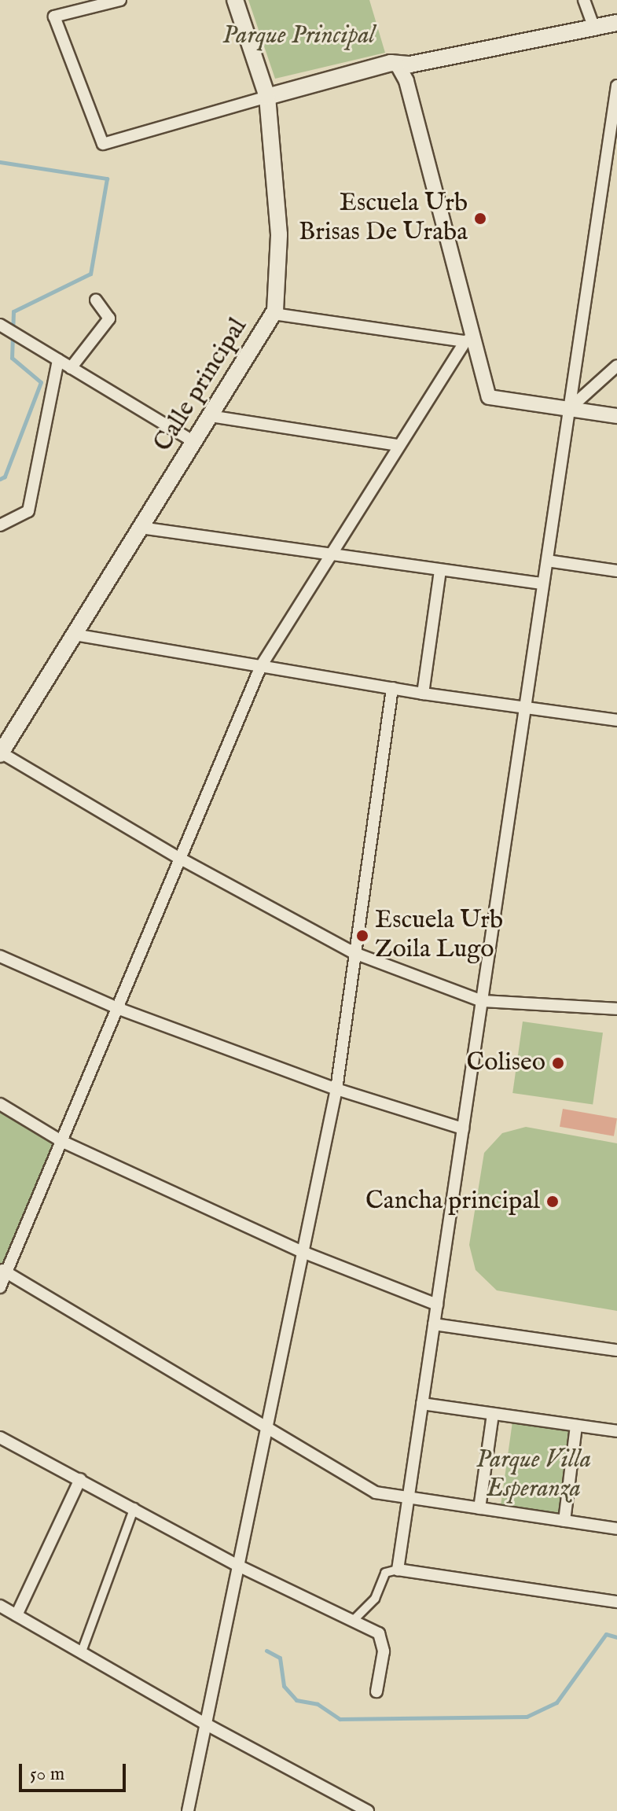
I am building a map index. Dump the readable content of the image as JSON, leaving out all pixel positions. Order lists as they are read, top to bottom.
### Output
{
  "streets": {
    "main road": ["Calle principal"]
  },
  "parks": ["Parque Principal", "Parque Villa Esperanza"],
  "places": [
    "Escuela Urb Brisas De Uraba",
    "Escuela Urb Zoila Lugo",
    "Coliseo",
    "Cancha principal"
  ],
  "scale_bar": "50 m"
}
